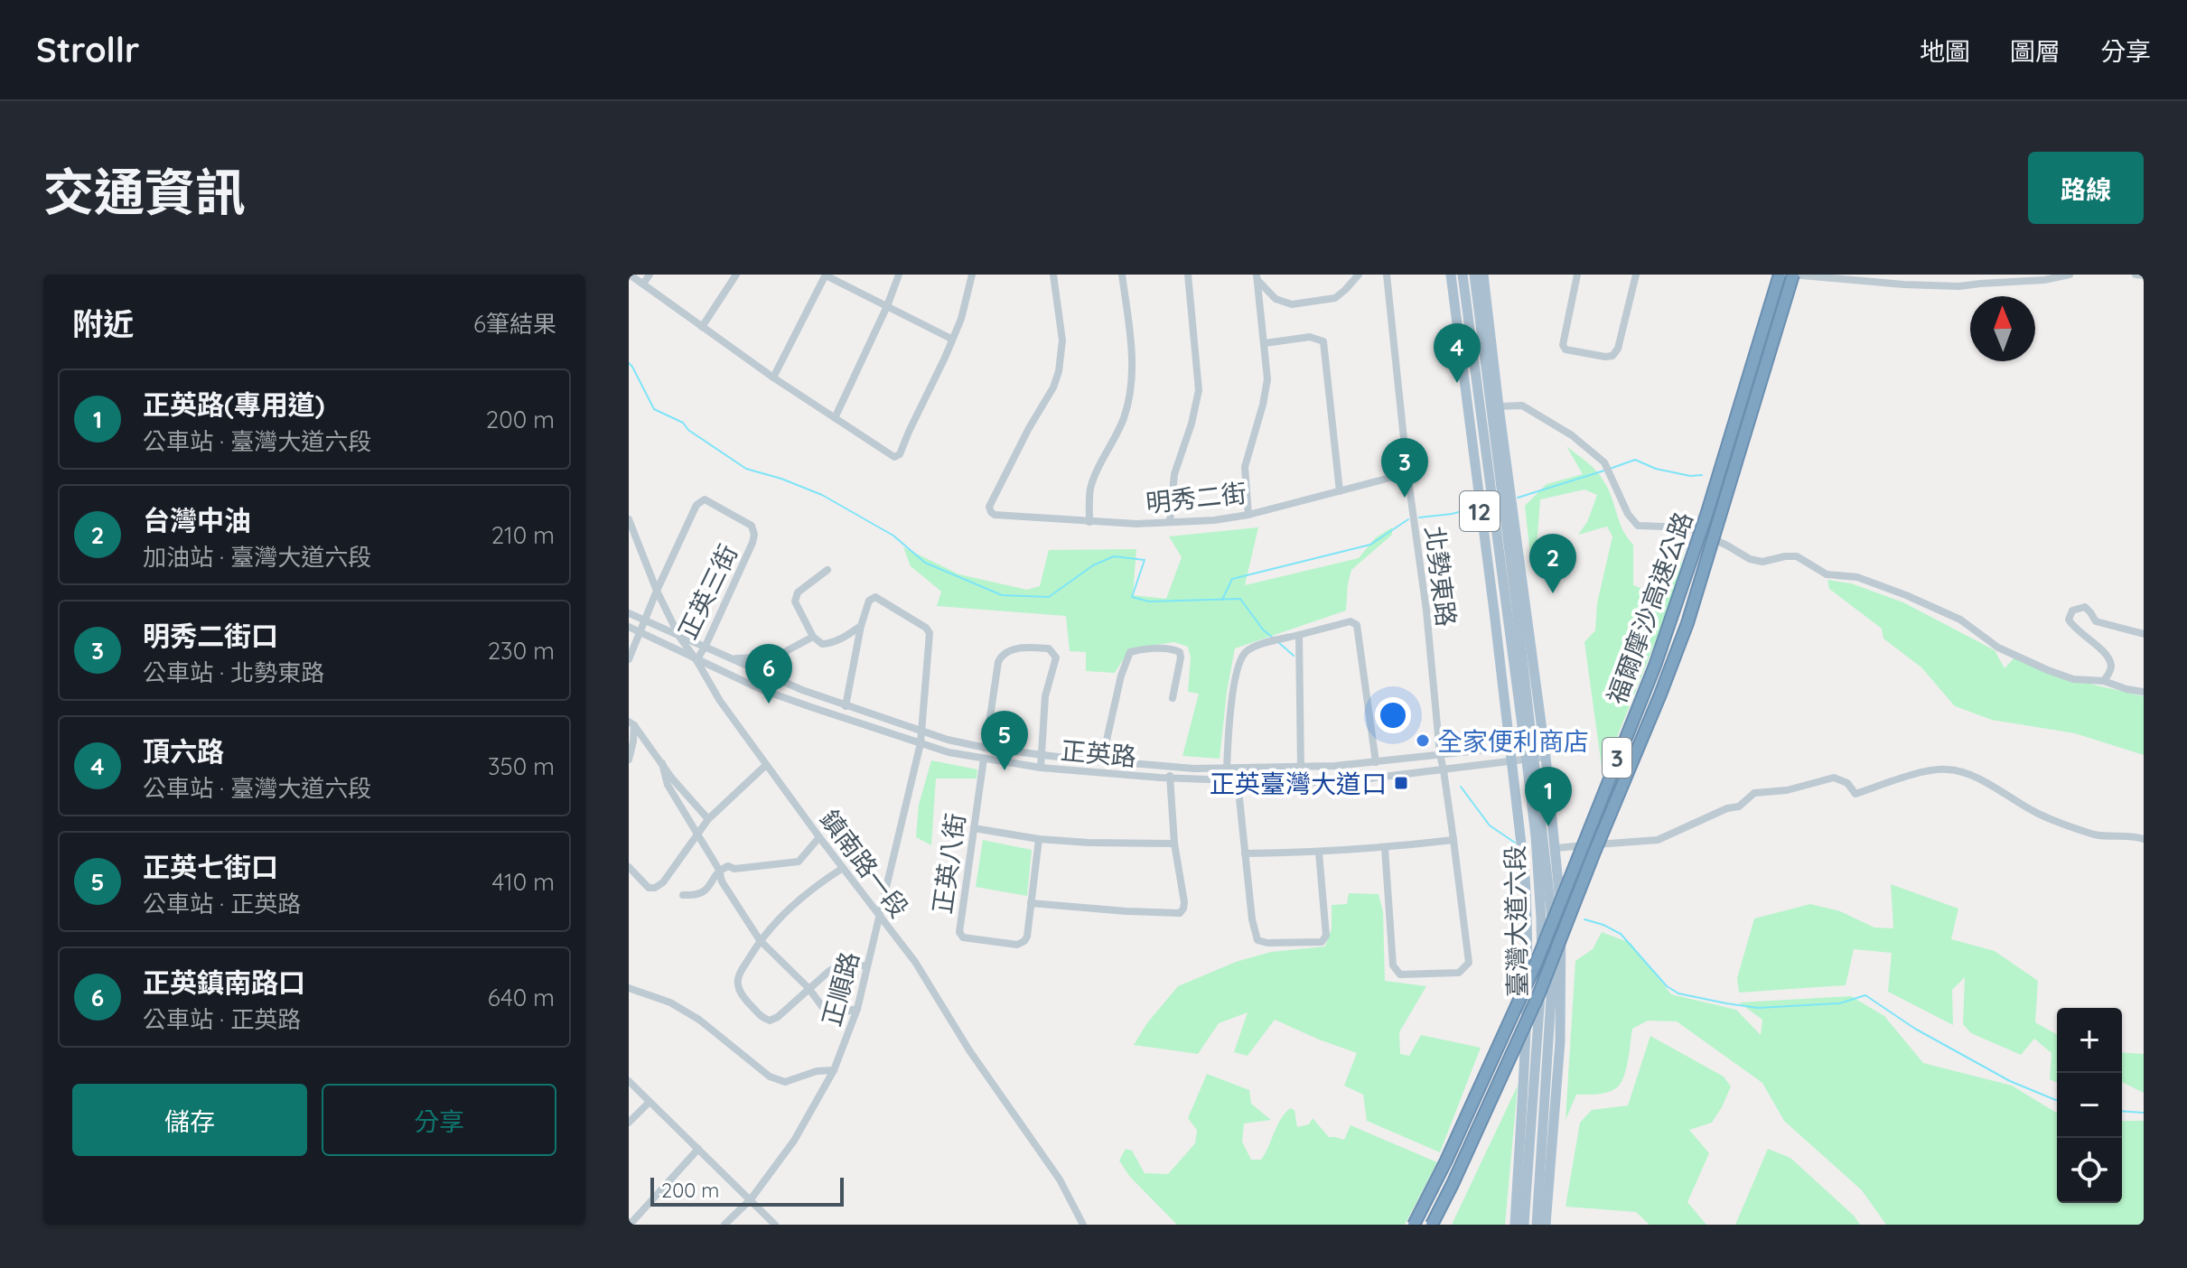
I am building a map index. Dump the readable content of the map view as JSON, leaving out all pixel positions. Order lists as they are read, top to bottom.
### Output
{
  "streets": {
    "highway": ["福爾摩沙高速公路", "3"],
    "main road": ["12", "臺灣大道六段"],
    "street": [
      "明秀二街",
      "北勢東路",
      "正英三街",
      "正英路",
      "鎮南路一段",
      "正英八街",
      "正順路"
    ]
  },
  "crossings": [
    ["明秀二街", "北勢東路"],
    ["北勢東路", "正英路"],
    ["正英三街", "正英路"],
    ["正英三街", "鎮南路一段"],
    ["正英路", "鎮南路一段"],
    ["正英路", "正英八街"],
    ["正英路", "臺灣大道六段"],
    ["正英路", "正順路"],
    ["鎮南路一段", "正順路"]
  ],
  "places": {
    "other": ["全家便利商店"],
    "transit": ["正英臺灣大道口"]
  },
  "scale_bar": "200 m",
  "north": "top",
  "page": {
    "header": "Strollr",
    "nav": ["地圖", "圖層", "分享"],
    "title": "交通資訊",
    "buttons": [
      "路線",
      ["儲存", "分享"]
    ],
    "heading": ["附近", "6筆結果"],
    "pins": [
      "4",
      "3",
      "2",
      "6",
      "5",
      "1"
    ],
    "list": [
      {
        "mark": "1",
        "name": "正英路(專用道)",
        "note": "公車站 · 臺灣大道六段",
        "value": "200 m"
      },
      {
        "mark": "2",
        "name": "台灣中油",
        "note": "加油站 · 臺灣大道六段",
        "value": "210 m"
      },
      {
        "mark": "3",
        "name": "明秀二街口",
        "note": "公車站 · 北勢東路",
        "value": "230 m"
      },
      {
        "mark": "4",
        "name": "頂六路",
        "note": "公車站 · 臺灣大道六段",
        "value": "350 m"
      },
      {
        "mark": "5",
        "name": "正英七街口",
        "note": "公車站 · 正英路",
        "value": "410 m"
      },
      {
        "mark": "6",
        "name": "正英鎮南路口",
        "note": "公車站 · 正英路",
        "value": "640 m"
      }
    ],
    "map_buttons": ["+", "−"],
    "scale": "200 m"
  }
}
